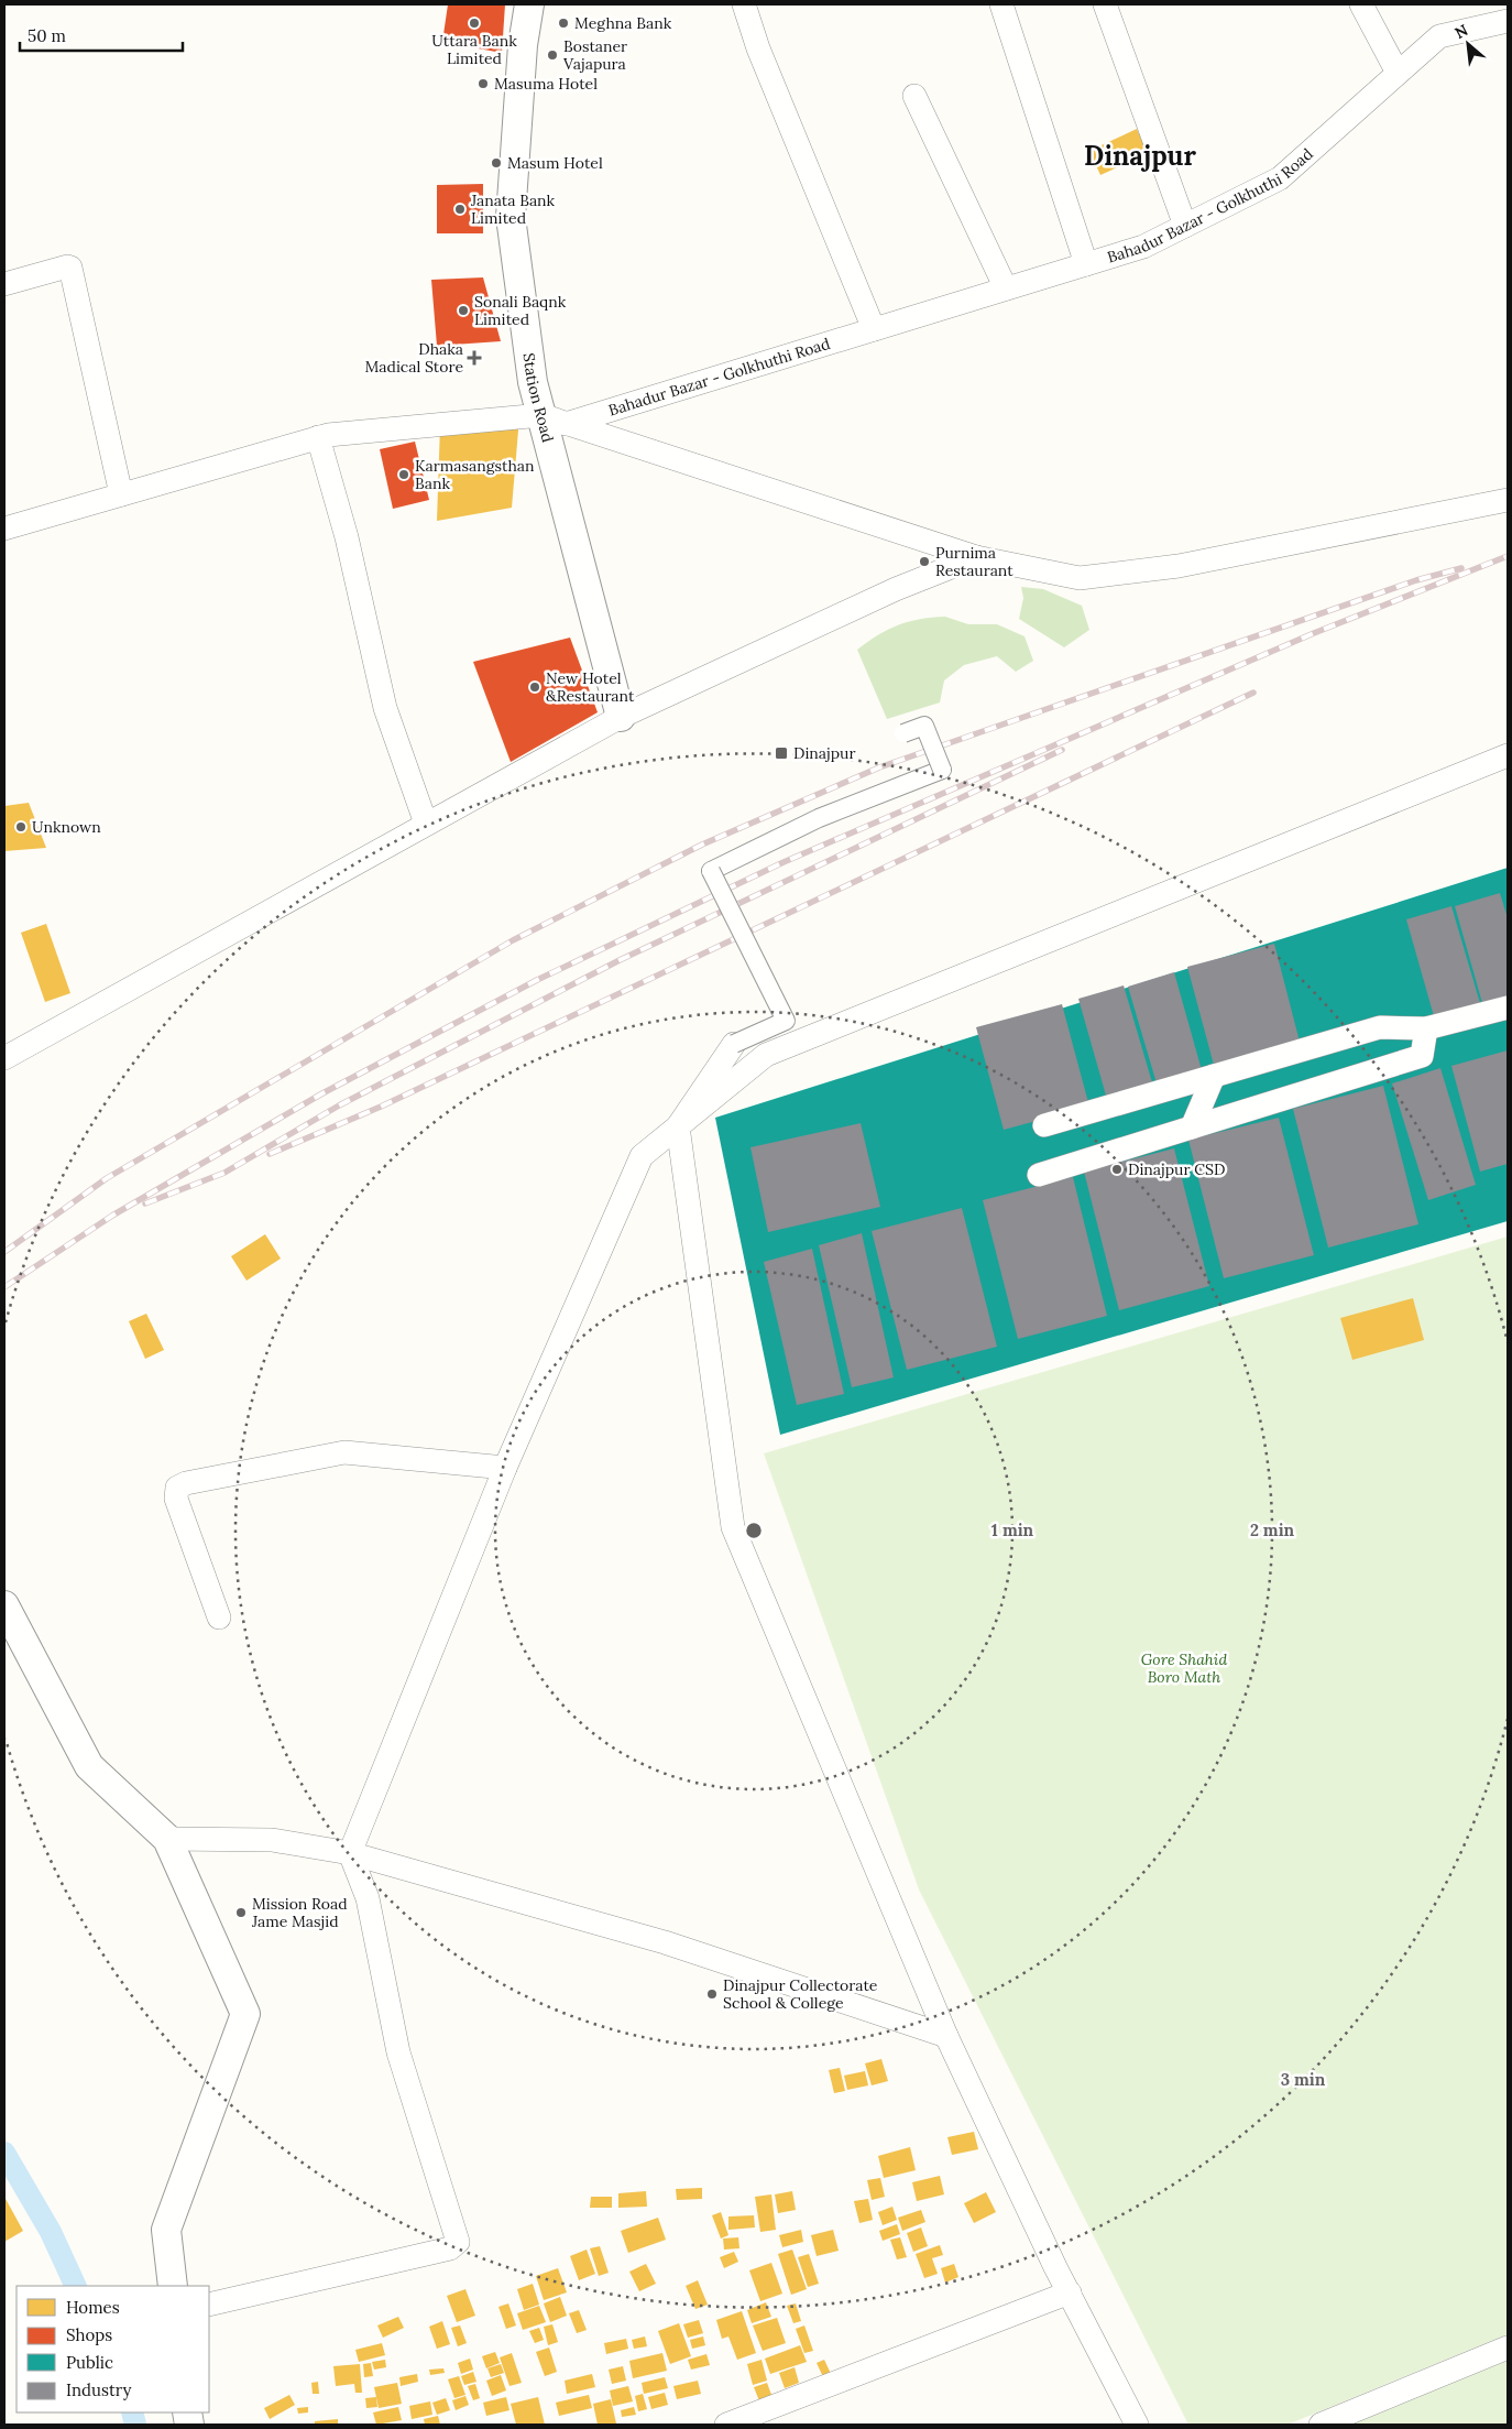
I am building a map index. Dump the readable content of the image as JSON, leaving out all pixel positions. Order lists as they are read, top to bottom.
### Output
{
  "streets": {
    "street": ["Bahadur Bazar - Golkhuthi Road", "Station Road"]
  },
  "crossings": [
    ["Bahadur Bazar - Golkhuthi Road", "Station Road"]
  ],
  "districts": ["Dinajpur"],
  "parks": ["Gore Shahid Boro Math"],
  "places": {
    "other": [
      "Uttara Bank Limited",
      "Meghna Bank",
      "Bostaner Vajapura",
      "Masuma Hotel",
      "Masum Hotel",
      "Janata Bank Limited",
      "Sonali Baqnk Limited",
      "Karmasangsthan Bank",
      "Purnima Restaurant",
      "New Hotel &Restaurant",
      "Unknown",
      "Dinajpur CSD",
      "Mission Road Jame Masjid",
      "Dinajpur Collectorate School & College"
    ],
    "health": ["Dhaka Madical Store"],
    "transit": ["Dinajpur"]
  },
  "legend": [
    "Homes",
    "Shops",
    "Public",
    "Industry"
  ],
  "scale_bar": "50 m",
  "north": "top left",
  "rings": ["1 min", "2 min", "3 min"]
}
